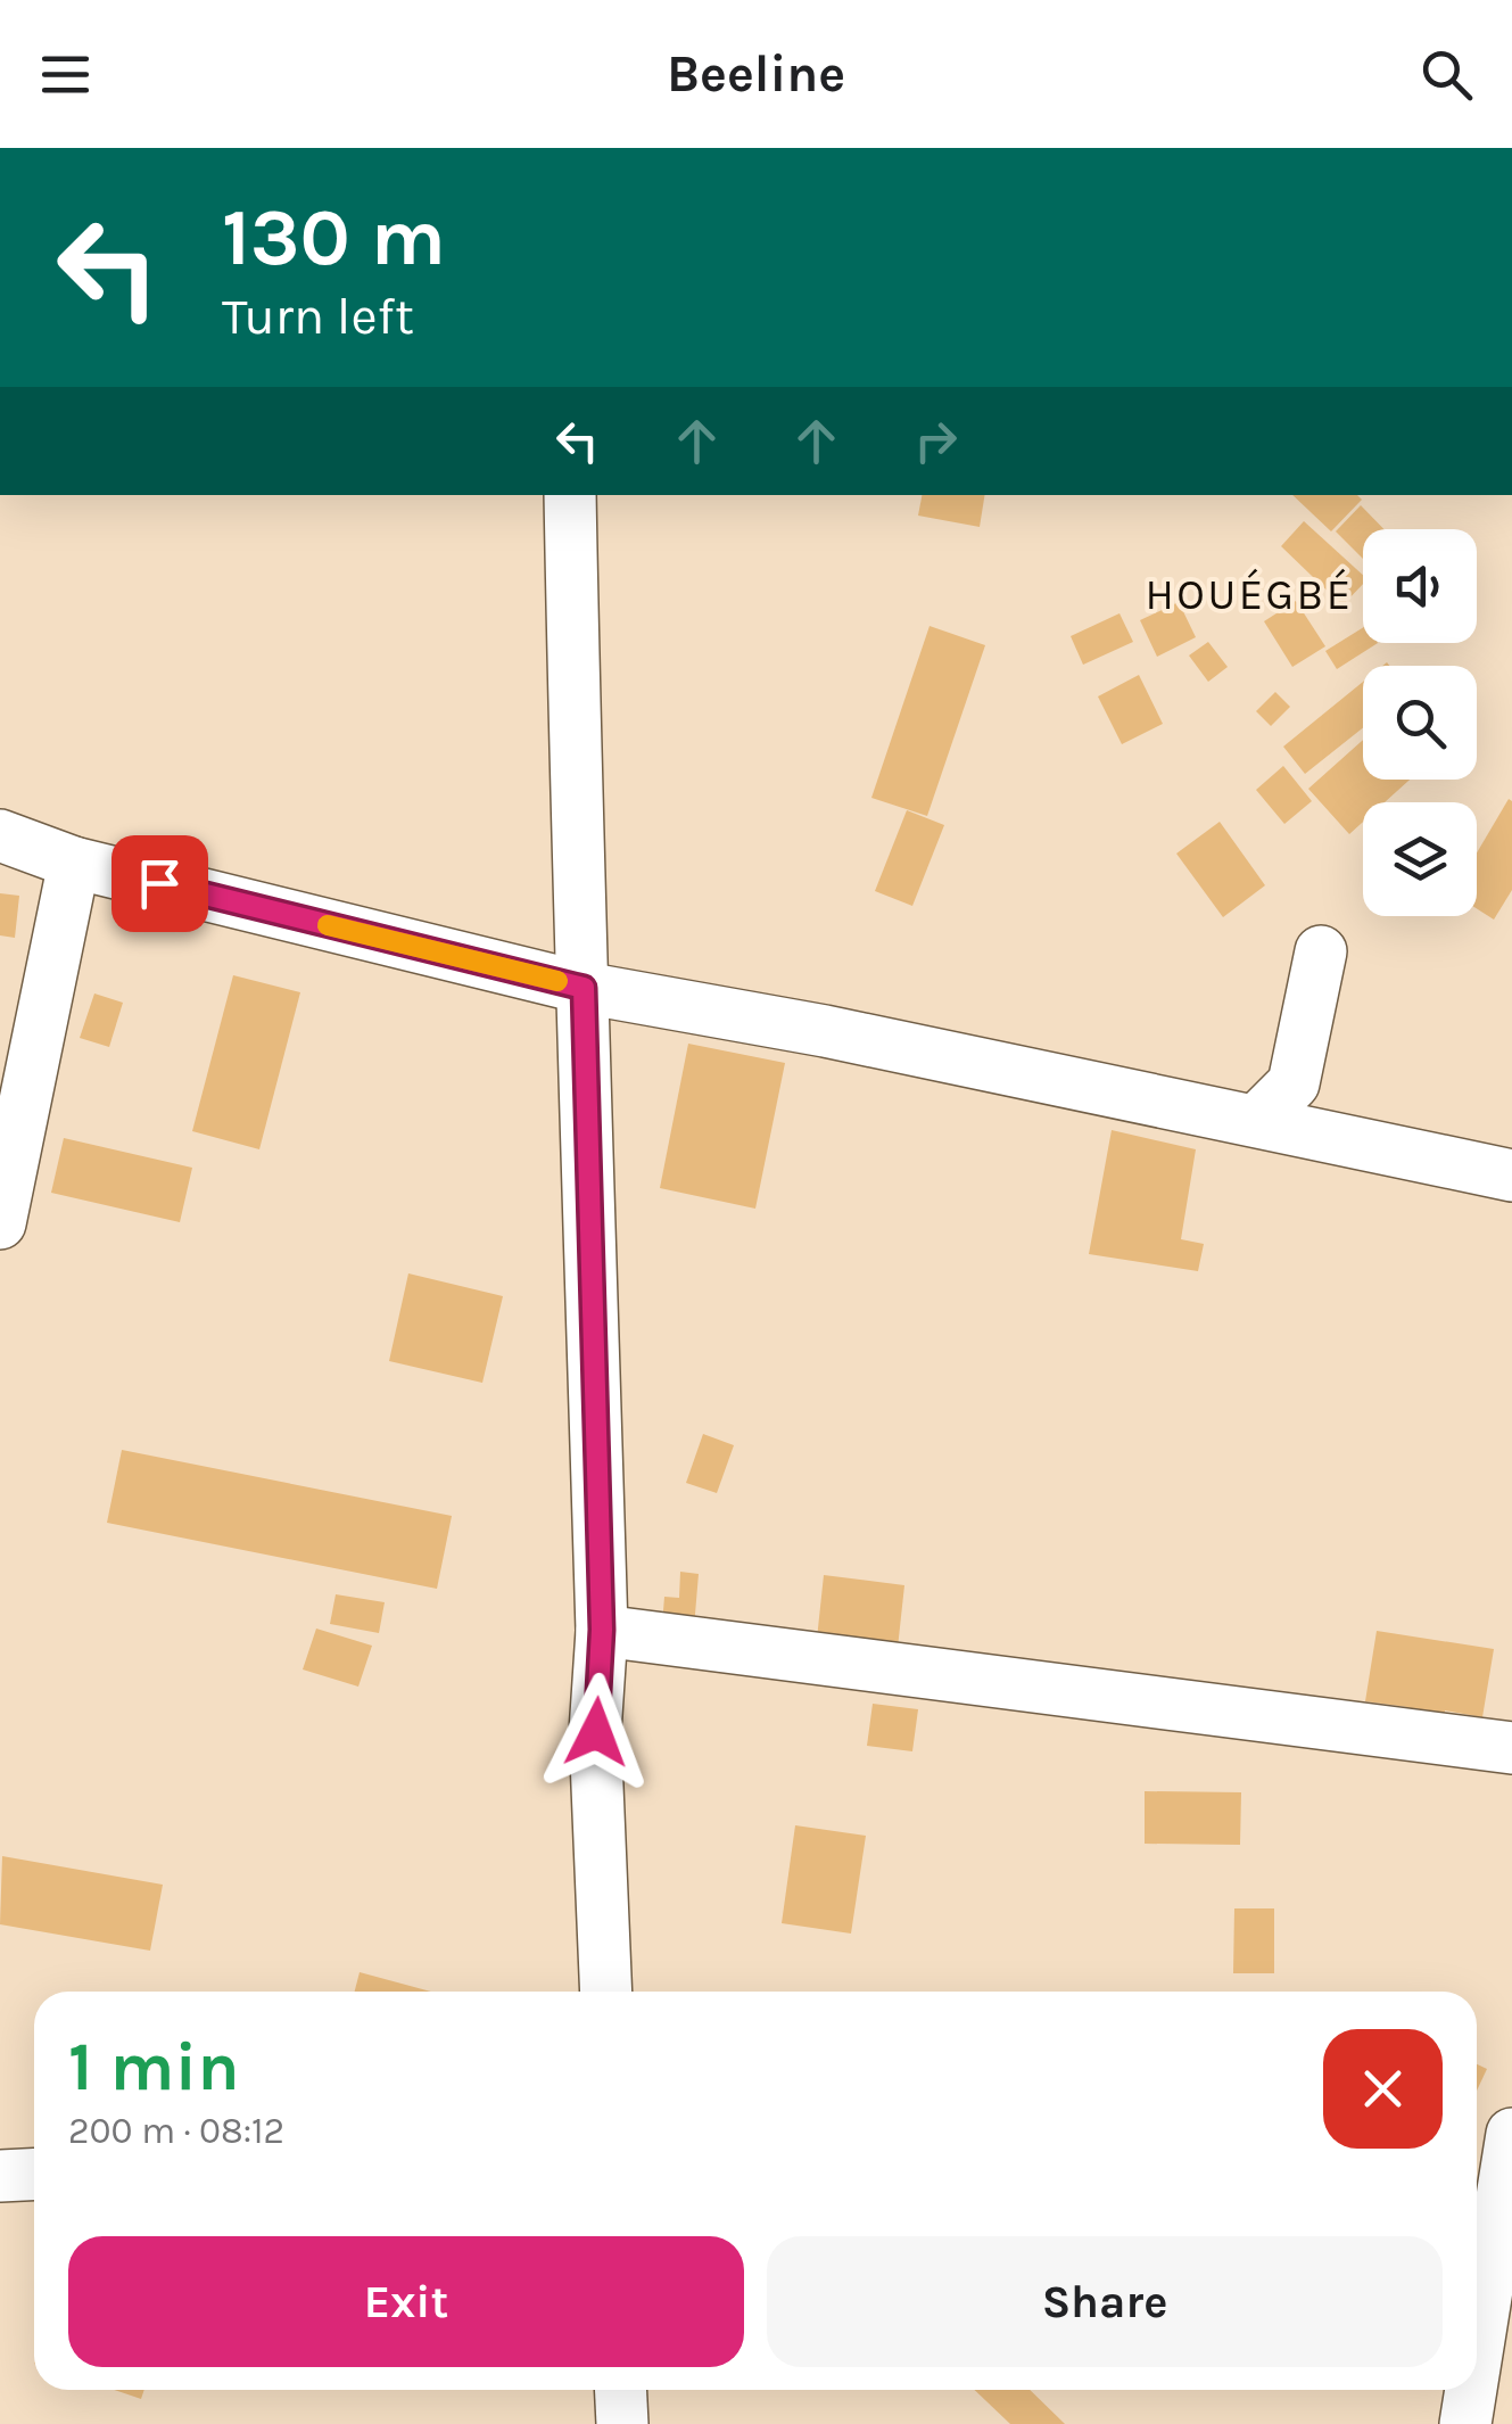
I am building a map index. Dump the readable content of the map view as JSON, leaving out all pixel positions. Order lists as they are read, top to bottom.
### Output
{
  "districts": ["HOUÉGBÉ"],
  "page": {
    "header": "Beeline",
    "turn": ["130 m", "Turn left"],
    "heading": ["1 min", "200 m · 08:12"],
    "buttons": ["Exit", "Share"]
  }
}
